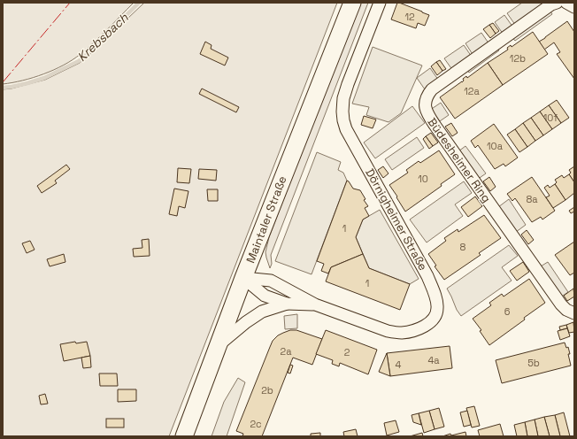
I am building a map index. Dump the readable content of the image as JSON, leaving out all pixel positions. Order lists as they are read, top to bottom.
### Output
{
  "streets": {
    "main road": ["Maintaler Straße"],
    "street": ["Büdesheimer Ring", "Dörnigheimer Straße"]
  },
  "crossings": [
    ["Maintaler Straße", "Dörnigheimer Straße"]
  ],
  "water": ["Krebsbach"],
  "house_numbers": [
    "12",
    "12b",
    "12a",
    "10f",
    "10a",
    "10",
    "8a",
    "1",
    "8",
    "1",
    "6",
    "2a",
    "2",
    "4a",
    "5b",
    "4",
    "2b",
    "2c"
  ]
}
